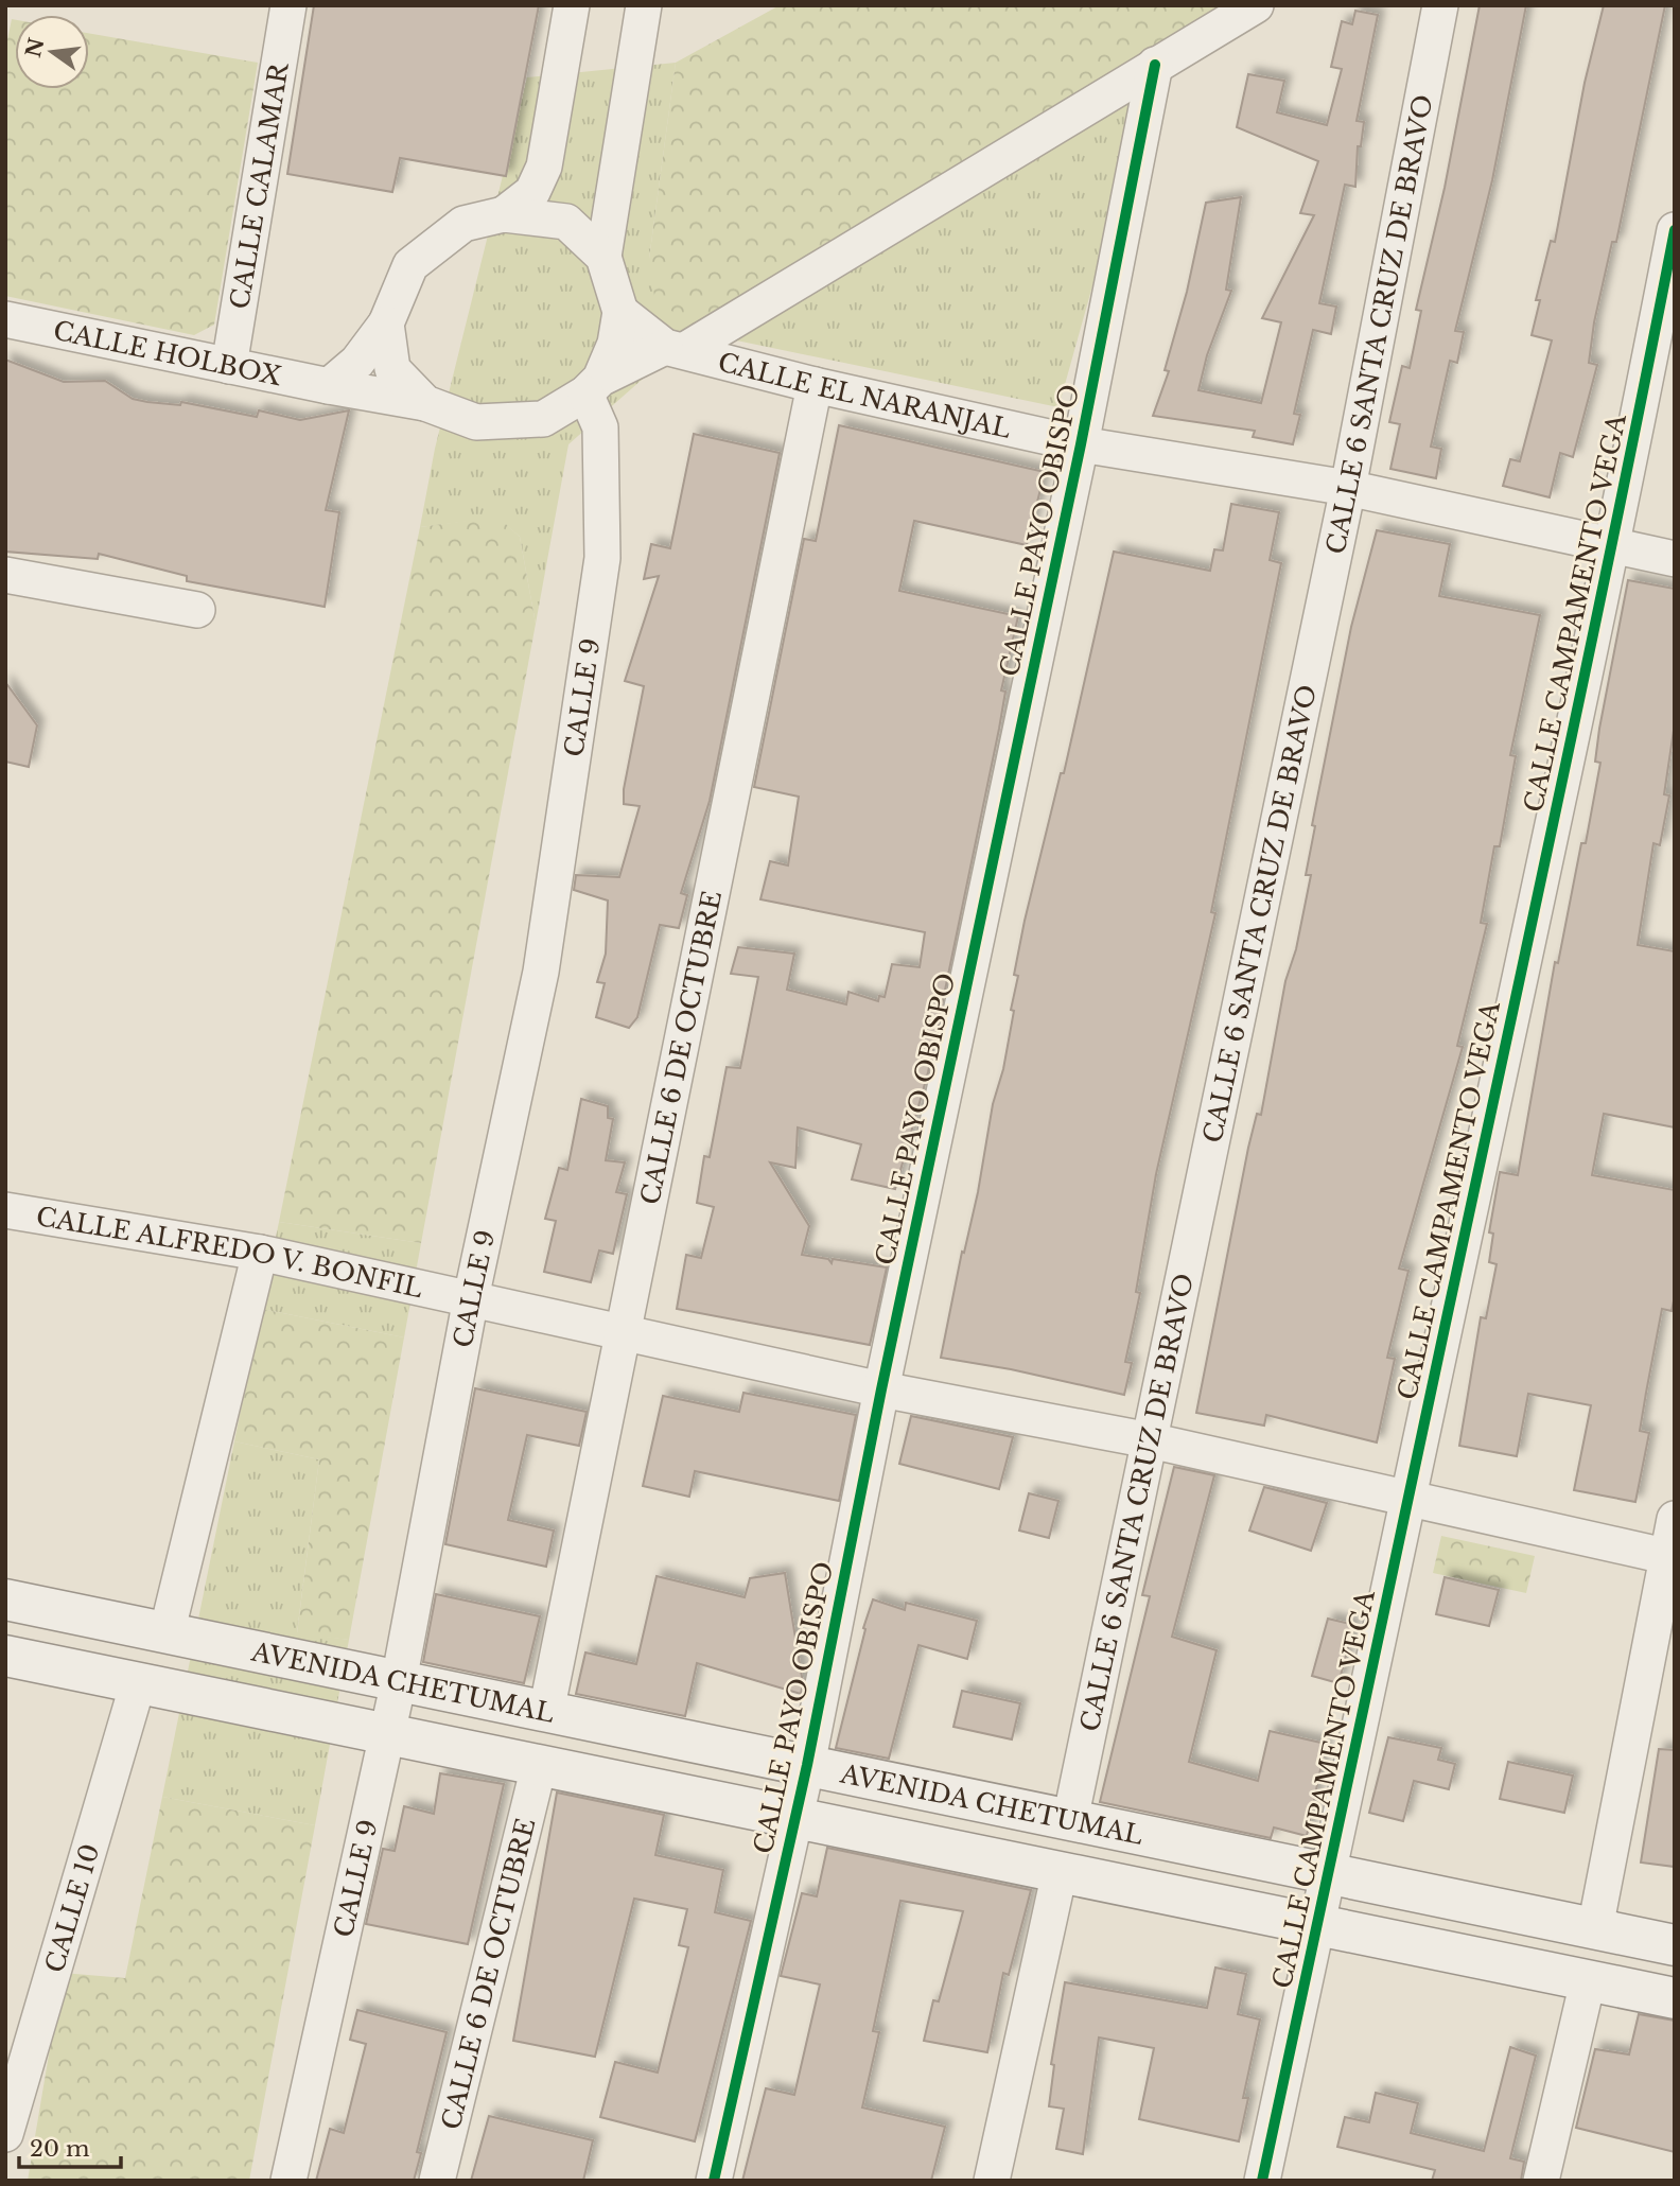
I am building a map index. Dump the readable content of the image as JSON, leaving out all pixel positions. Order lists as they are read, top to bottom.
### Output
{
  "streets": {
    "main road": ["AVENIDA CHETUMAL"],
    "street": [
      "CALLE CALAMAR",
      "CALLE 6 SANTA CRUZ DE BRAVO",
      "CALLE HOLBOX",
      "CALLE EL NARANJAL",
      "CALLE PAYO OBISPO",
      "CALLE CAMPAMENTO VEGA",
      "CALLE 9",
      "CALLE 6 DE OCTUBRE",
      "CALLE ALFREDO V. BONFIL",
      "CALLE 10"
    ]
  },
  "crossings": [
    ["CALLE CALAMAR", "CALLE HOLBOX"],
    ["CALLE 6 SANTA CRUZ DE BRAVO", "CALLE EL NARANJAL"],
    ["CALLE 6 SANTA CRUZ DE BRAVO", "CALLE ALFREDO V. BONFIL"],
    ["CALLE 6 SANTA CRUZ DE BRAVO", "AVENIDA CHETUMAL"],
    ["CALLE HOLBOX", "CALLE 9"],
    ["CALLE EL NARANJAL", "CALLE PAYO OBISPO"],
    ["CALLE EL NARANJAL", "CALLE CAMPAMENTO VEGA"],
    ["CALLE EL NARANJAL", "CALLE 6 DE OCTUBRE"],
    ["CALLE PAYO OBISPO", "CALLE ALFREDO V. BONFIL"],
    ["CALLE PAYO OBISPO", "AVENIDA CHETUMAL"],
    ["CALLE CAMPAMENTO VEGA", "CALLE ALFREDO V. BONFIL"],
    ["CALLE CAMPAMENTO VEGA", "AVENIDA CHETUMAL"],
    ["CALLE 9", "CALLE ALFREDO V. BONFIL"],
    ["CALLE 9", "AVENIDA CHETUMAL"],
    ["CALLE 6 DE OCTUBRE", "CALLE ALFREDO V. BONFIL"],
    ["CALLE 6 DE OCTUBRE", "AVENIDA CHETUMAL"],
    ["AVENIDA CHETUMAL", "CALLE 10"]
  ],
  "scale_bar": "20 m",
  "north": "left"
}
